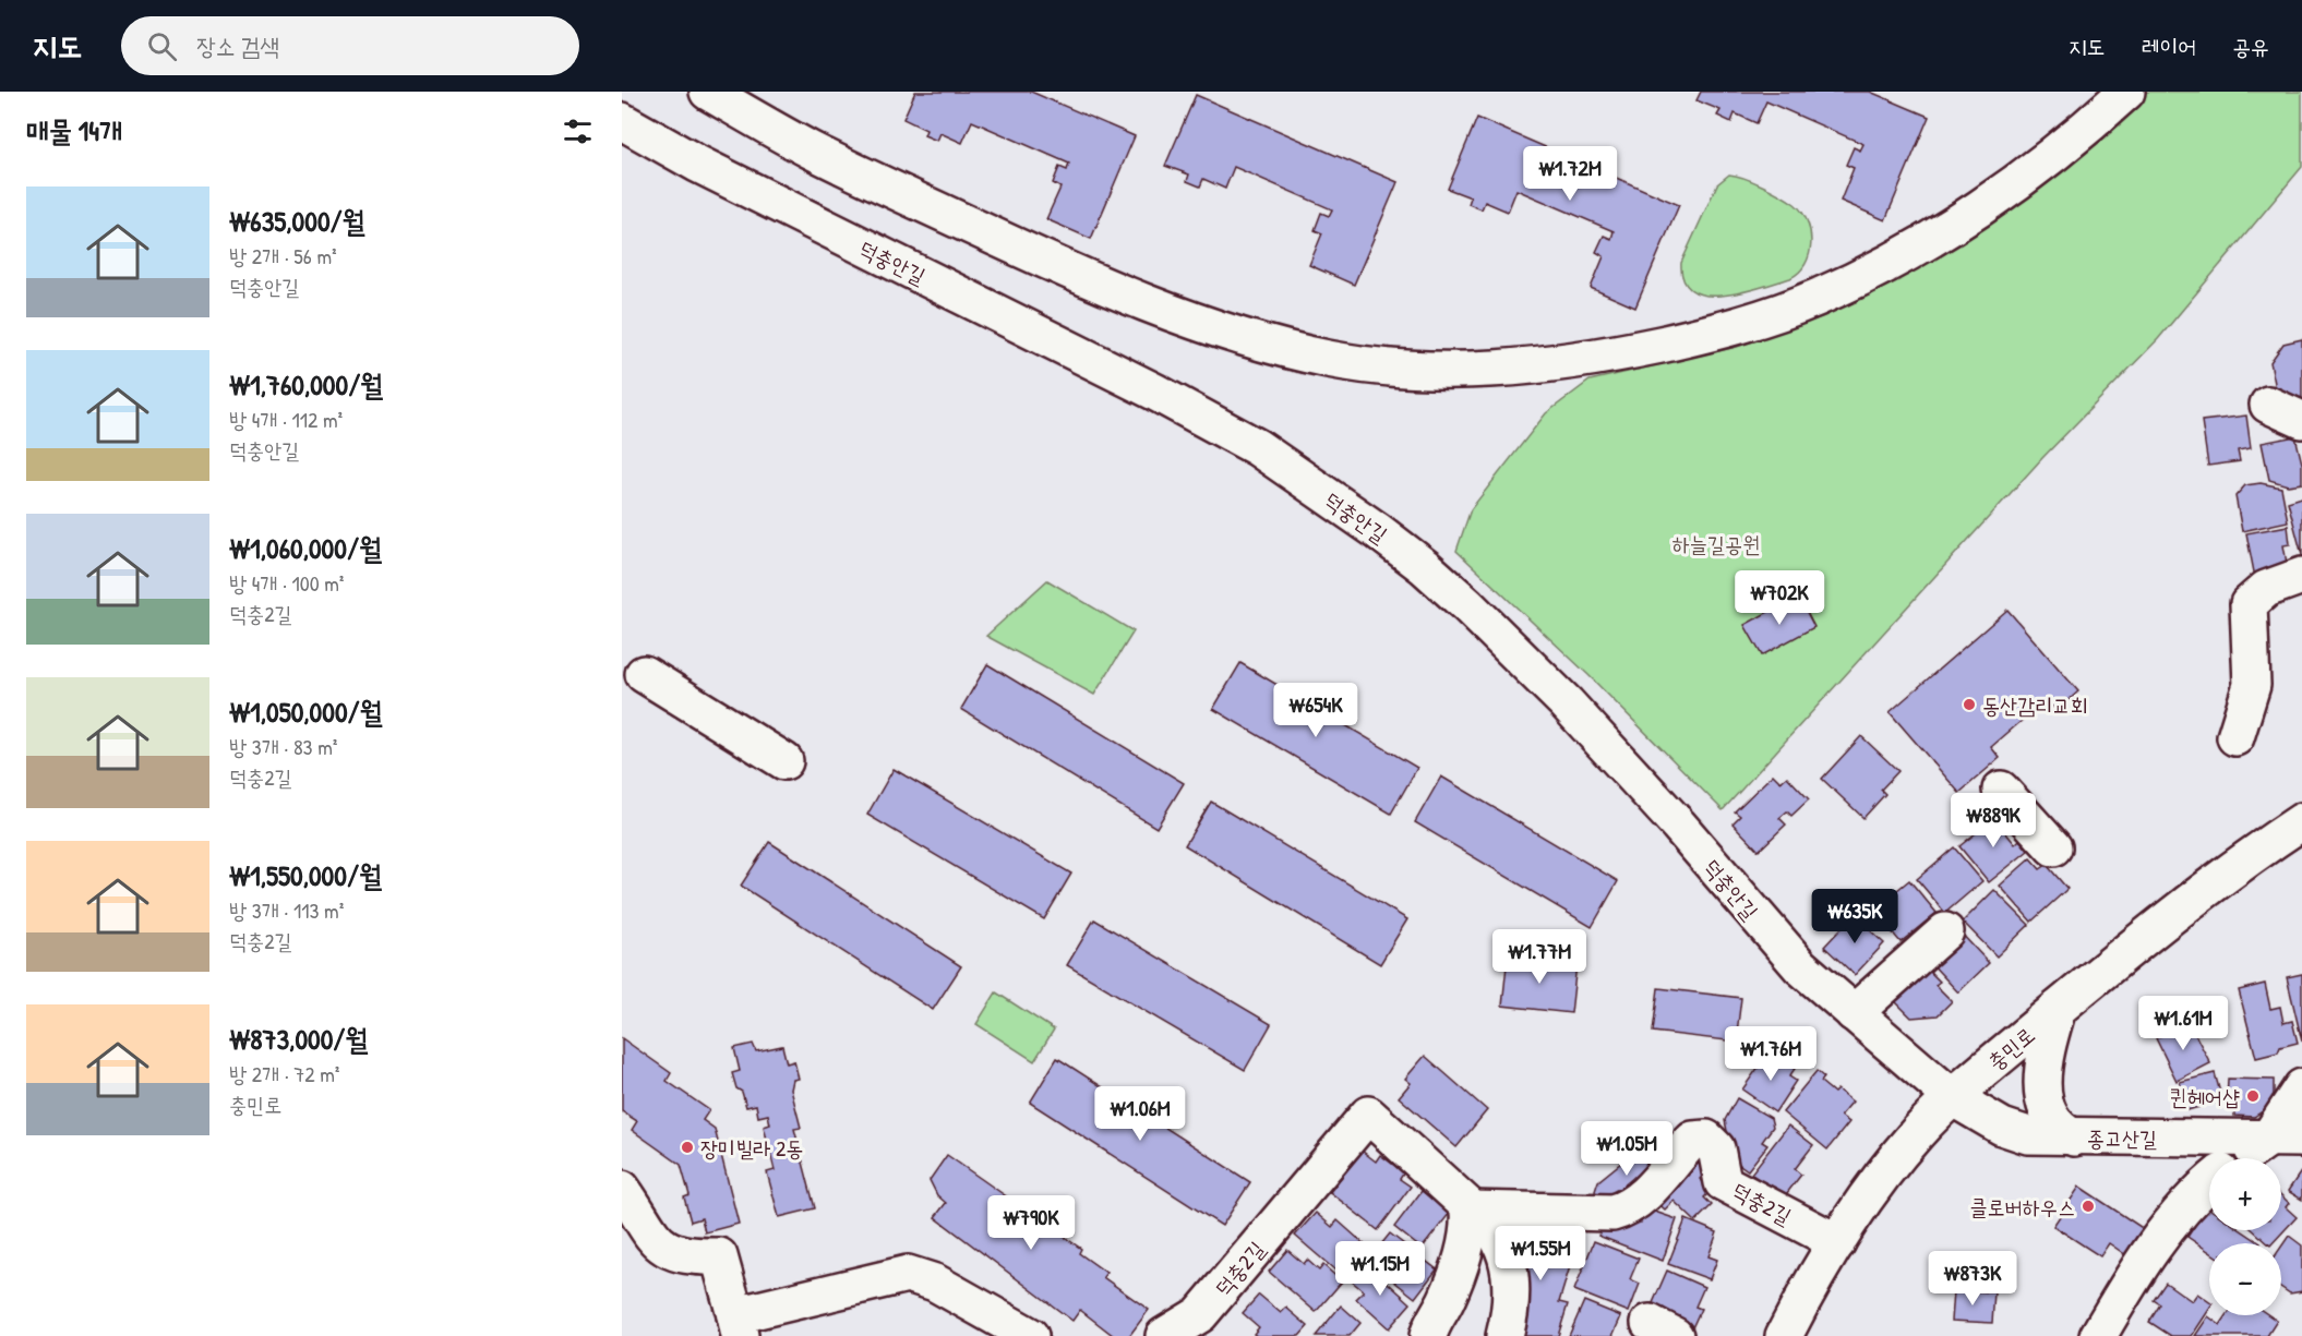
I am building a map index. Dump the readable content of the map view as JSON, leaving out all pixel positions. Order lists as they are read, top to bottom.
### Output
{
  "streets": {
    "street": [
      "덕충안길",
      "충민로",
      "종고산길",
      "덕충2길"
    ]
  },
  "crossings": [
    ["덕충안길", "충민로"],
    ["덕충안길", "종고산길"],
    ["충민로", "종고산길"],
    ["충민로", "덕충2길"]
  ],
  "parks": ["하늘길공원"],
  "places": [
    "동산감리교회",
    "퀸헤어샵",
    "장미빌라 2동",
    "클로버하우스"
  ],
  "page": {
    "header": "지도",
    "search": "장소 검색",
    "nav": ["지도", "레이어", "공유"],
    "heading": "매물 14개",
    "price": [
      "₩1.72M",
      "₩702K",
      "₩654K",
      "₩889K",
      "₩635K",
      "₩1.77M",
      "₩1.61M",
      "₩1.76M",
      "₩1.06M",
      "₩1.05M",
      "₩790K",
      "₩1.55M",
      "₩1.15M",
      "₩873K"
    ],
    "list": [
      {
        "name": "₩635,000/월",
        "note": "방 2개 · 56 m² · 덕충안길"
      },
      {
        "name": "₩1,760,000/월",
        "note": "방 4개 · 112 m² · 덕충안길"
      },
      {
        "name": "₩1,060,000/월",
        "note": "방 4개 · 100 m² · 덕충2길"
      },
      {
        "name": "₩1,050,000/월",
        "note": "방 3개 · 83 m² · 덕충2길"
      },
      {
        "name": "₩1,550,000/월",
        "note": "방 3개 · 113 m² · 덕충2길"
      },
      {
        "name": "₩873,000/월",
        "note": "방 2개 · 72 m² · 충민로"
      }
    ],
    "map_buttons": ["+", "−"]
  }
}
